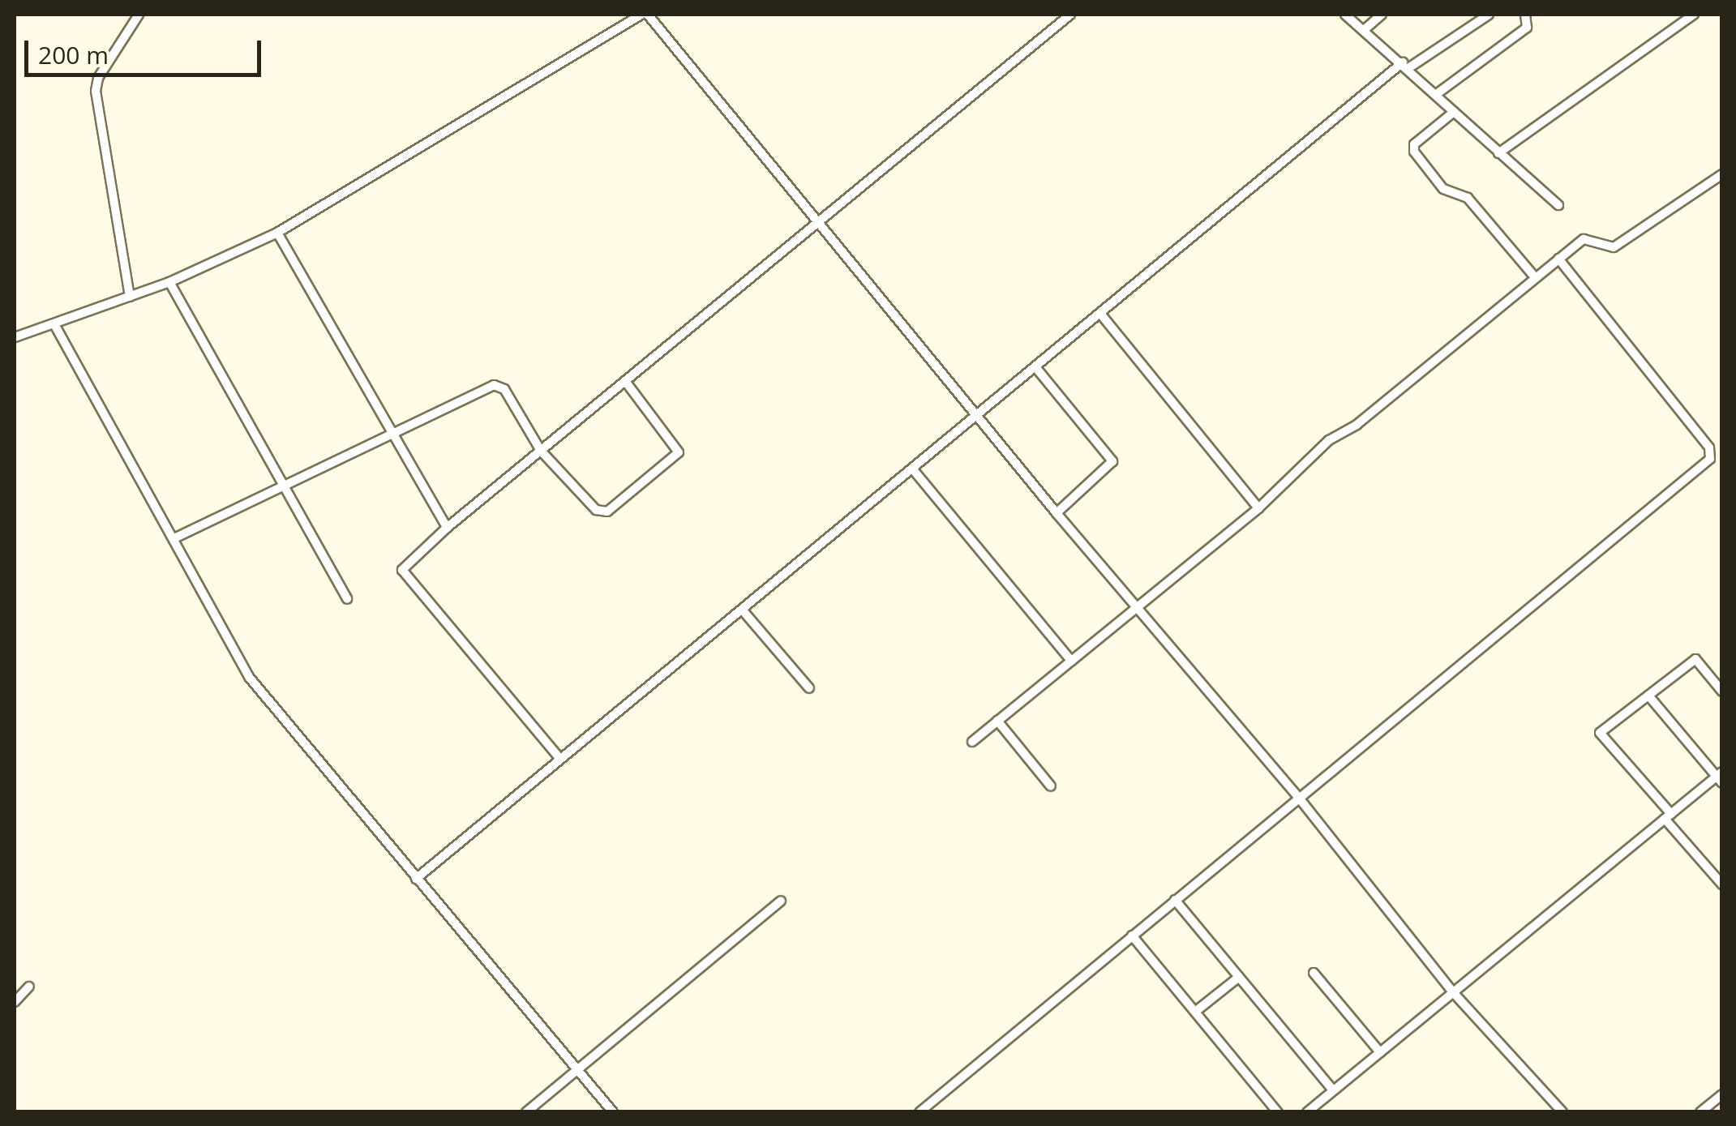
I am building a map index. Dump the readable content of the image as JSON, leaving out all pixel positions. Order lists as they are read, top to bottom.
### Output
{
  "scale_bar": "200 m"
}
